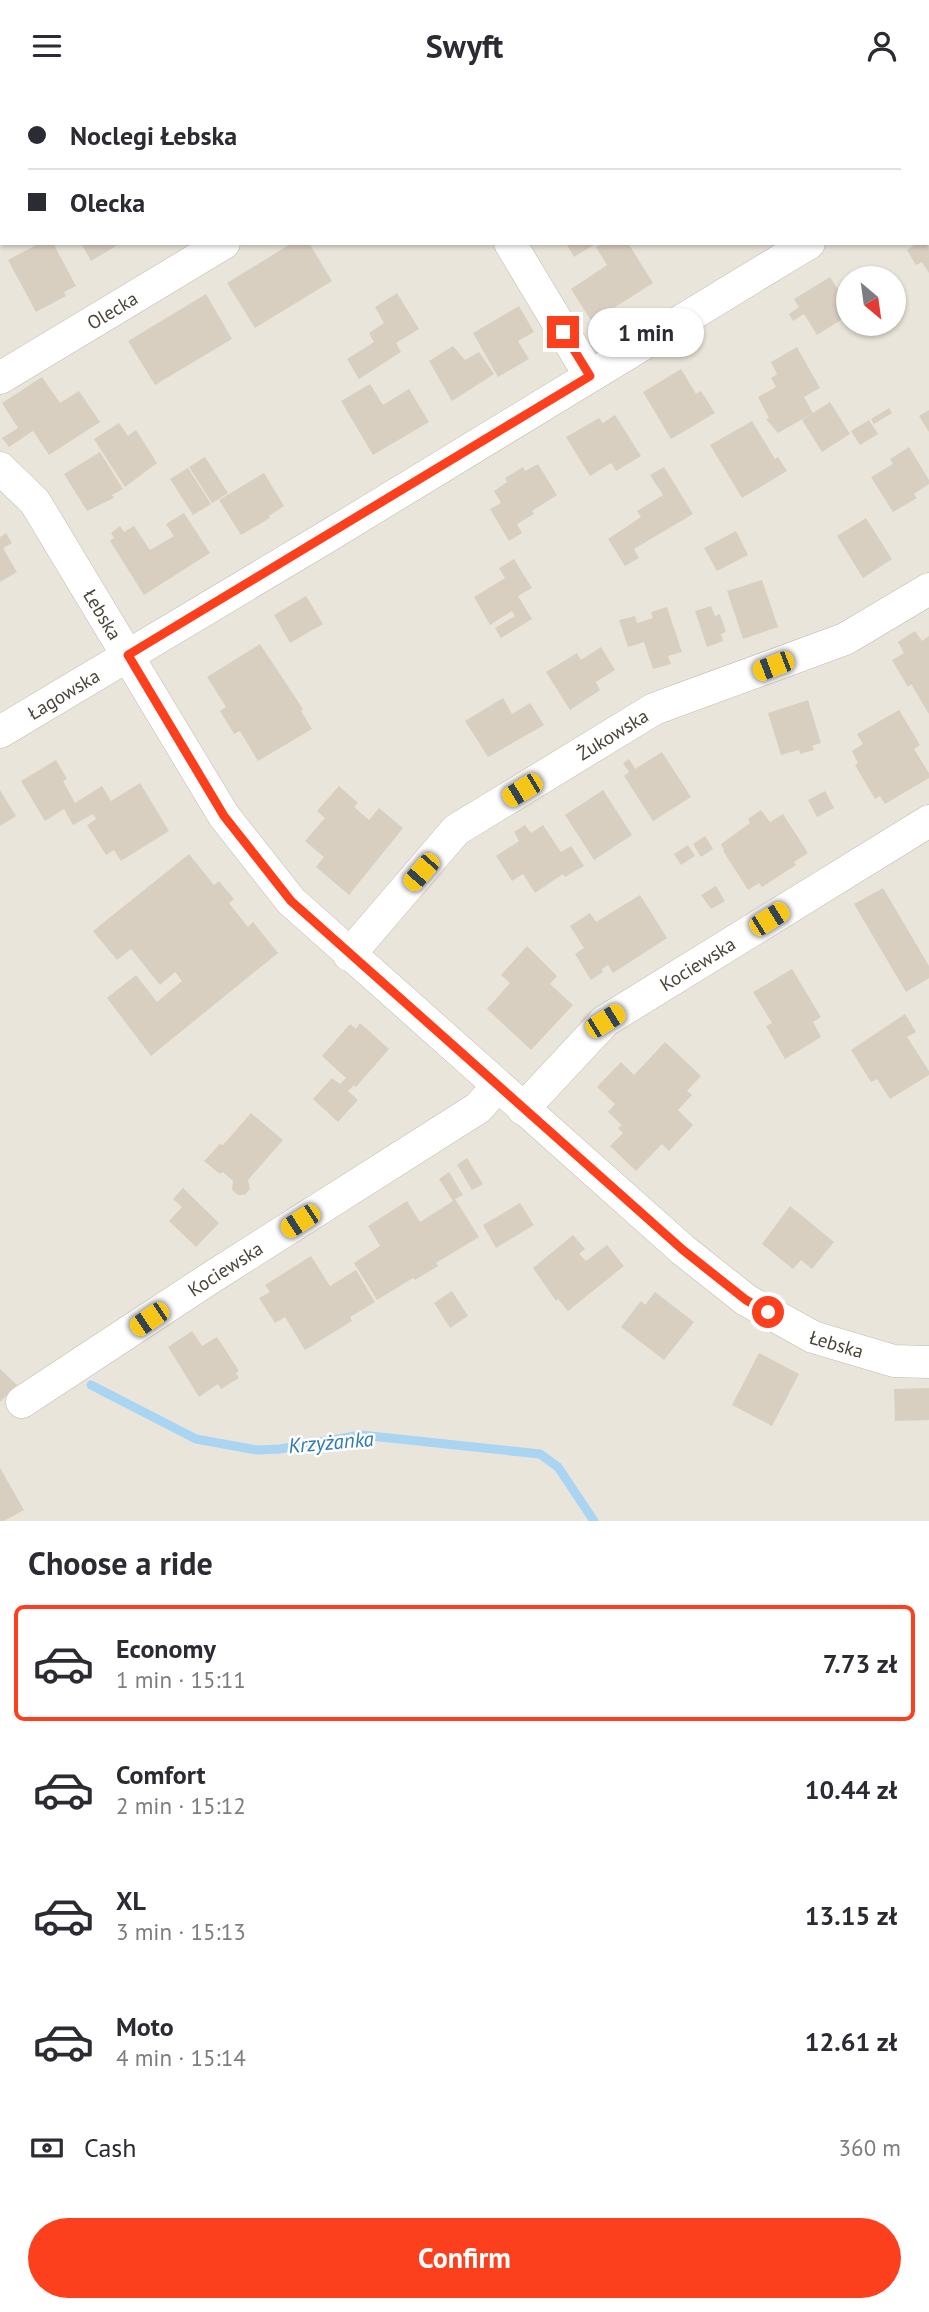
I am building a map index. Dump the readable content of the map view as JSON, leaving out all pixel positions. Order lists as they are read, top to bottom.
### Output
{
  "streets": {
    "street": [
      "Olecka",
      "Łebska",
      "Łagowska",
      "Żukowska",
      "Kociewska"
    ]
  },
  "crossings": [
    ["Łebska", "Łagowska"],
    ["Łebska", "Żukowska"],
    ["Łebska", "Kociewska"]
  ],
  "water": ["Krzyżanka"],
  "north": "bottom right",
  "page": {
    "header": "Swyft",
    "banner": ["Noclegi Łebska", "Olecka"],
    "bubble": "1 min",
    "heading": "Choose a ride",
    "list": [
      {
        "name": "Economy",
        "note": "1 min · 15:11",
        "value": "7.73 zł"
      },
      {
        "name": "Comfort",
        "note": "2 min · 15:12",
        "value": "10.44 zł"
      },
      {
        "name": "XL",
        "note": "3 min · 15:13",
        "value": "13.15 zł"
      },
      {
        "name": "Moto",
        "note": "4 min · 15:14",
        "value": "12.61 zł"
      }
    ],
    "pay": ["Cash", "360 m"],
    "buttons": "Confirm"
  }
}
